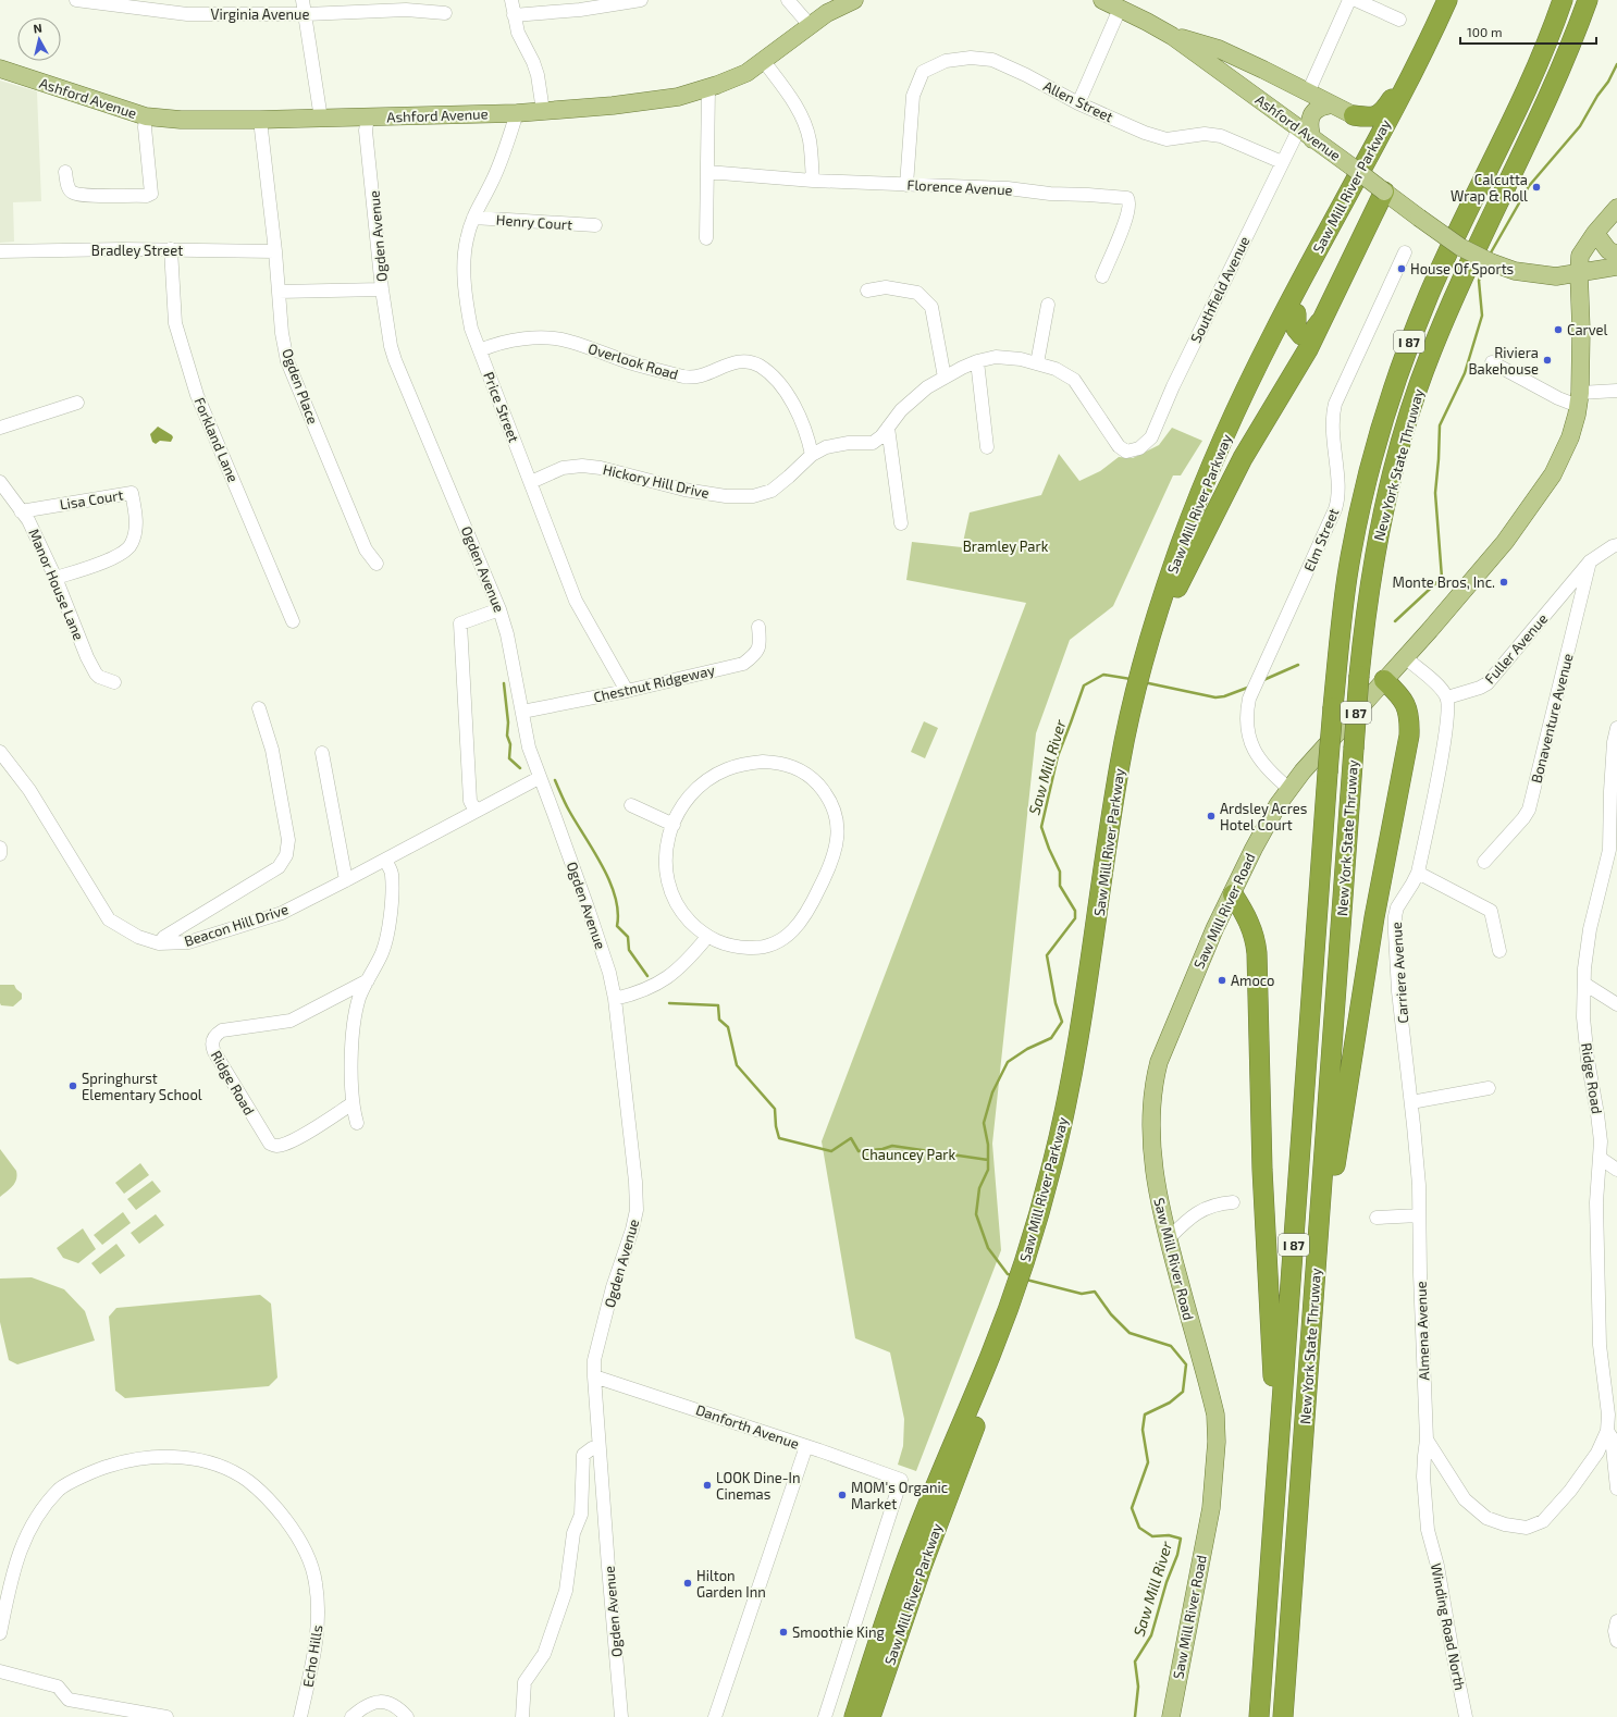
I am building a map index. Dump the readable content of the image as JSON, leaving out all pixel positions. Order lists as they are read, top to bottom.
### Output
{
  "streets": {
    "highway": ["Saw Mill River Parkway", "I 87", "New York State Thruway"],
    "main road": ["Ashford Avenue", "Saw Mill River Road"],
    "street": [
      "Virginia Avenue",
      "Allen Street",
      "Florence Avenue",
      "Henry Court",
      "Ogden Avenue",
      "Bradley Street",
      "Southfield Avenue",
      "Overlook Road",
      "Ogden Place",
      "Price Street",
      "Forkland Lane",
      "Hickory Hill Drive",
      "Lisa Court",
      "Elm Street",
      "Manor House Lane",
      "Fuller Avenue",
      "Chestnut Ridgeway",
      "Bonaventure Avenue",
      "Beacon Hill Drive",
      "Carriere Avenue",
      "Ridge Road",
      "Almena Avenue",
      "Danforth Avenue",
      "Winding Road North",
      "Echo Hills"
    ]
  },
  "crossings": [
    ["Ashford Avenue", "Saw Mill River Parkway"],
    ["Ashford Avenue", "Ogden Avenue"],
    ["Ashford Avenue", "Southfield Avenue"],
    ["Ashford Avenue", "Ogden Place"],
    ["Ashford Avenue", "Price Street"],
    ["Ashford Avenue", "Saw Mill River Road"],
    ["Allen Street", "Florence Avenue"],
    ["Allen Street", "Southfield Avenue"],
    ["Henry Court", "Price Street"],
    ["Ogden Avenue", "Chestnut Ridgeway"],
    ["Ogden Avenue", "Beacon Hill Drive"],
    ["Ogden Avenue", "Danforth Avenue"],
    ["Bradley Street", "Ogden Place"],
    ["Bradley Street", "Forkland Lane"],
    ["Southfield Avenue", "Hickory Hill Drive"],
    ["Overlook Road", "Price Street"],
    ["Overlook Road", "Hickory Hill Drive"],
    ["Price Street", "Hickory Hill Drive"],
    ["Price Street", "Chestnut Ridgeway"],
    ["Lisa Court", "Manor House Lane"],
    ["Elm Street", "Saw Mill River Road"],
    ["Fuller Avenue", "Bonaventure Avenue"],
    ["Fuller Avenue", "Carriere Avenue"],
    ["Carriere Avenue", "Almena Avenue"],
    ["Almena Avenue", "Winding Road North"]
  ],
  "water": ["Saw Mill River"],
  "parks": ["Bramley Park", "Chauncey Park"],
  "places": [
    "Calcutta Wrap & Roll",
    "House Of Sports",
    "Carvel",
    "Riviera Bakehouse",
    "Monte Bros, Inc.",
    "Ardsley Acres Hotel Court",
    "Amoco",
    "Springhurst Elementary School",
    "LOOK Dine-In Cinemas",
    "MOM's Organic Market",
    "Hilton Garden Inn",
    "Smoothie King"
  ],
  "scale_bar": "100 m",
  "north": "top"
}
